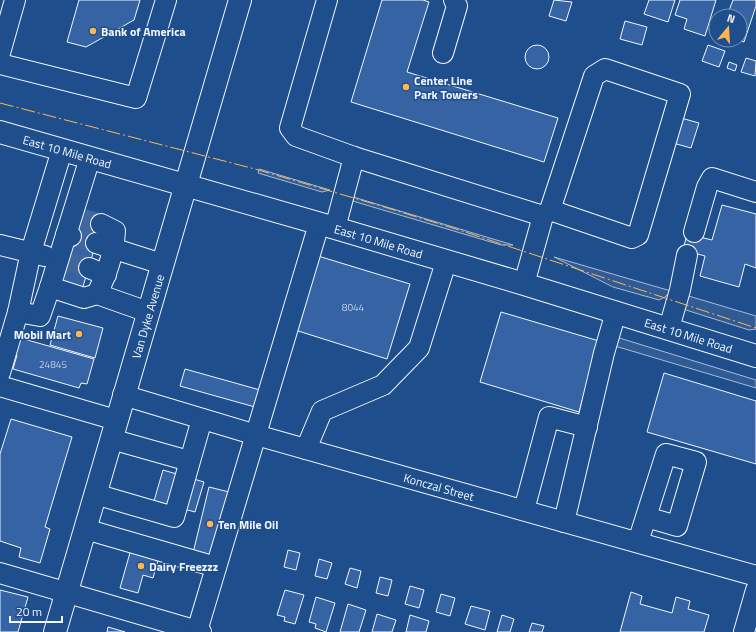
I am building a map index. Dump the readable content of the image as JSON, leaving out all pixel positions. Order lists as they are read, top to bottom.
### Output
{
  "streets": {
    "main road": ["East 10 Mile Road", "Van Dyke Avenue"],
    "street": ["Konczal Street"]
  },
  "crossings": [
    ["East 10 Mile Road", "Van Dyke Avenue"],
    ["Van Dyke Avenue", "Konczal Street"]
  ],
  "places": [
    "Bank of America",
    "Center Line Park Towers",
    "Mobil Mart",
    "Ten Mile Oil",
    "Dairy Freezzz"
  ],
  "house_numbers": ["8044", "24845"],
  "scale_bar": "20 m",
  "north": "top"
}
